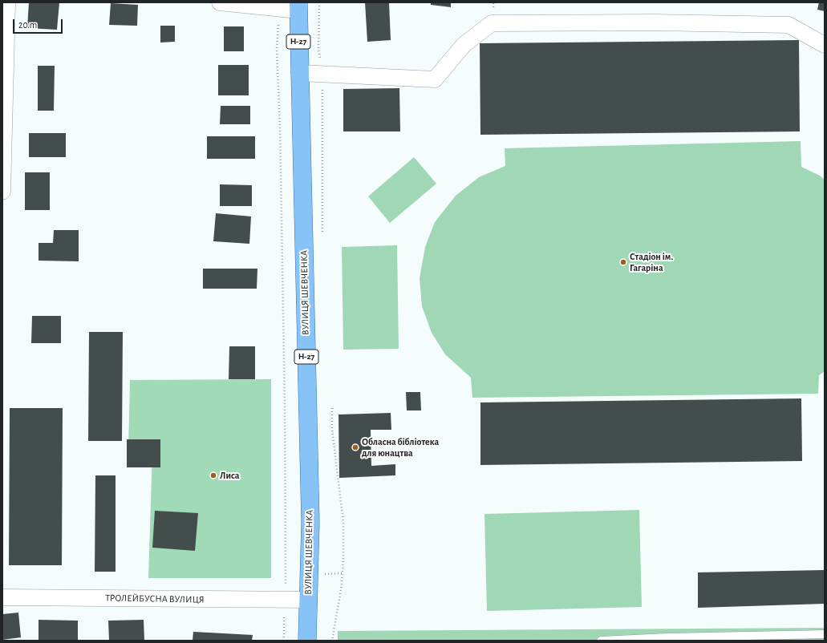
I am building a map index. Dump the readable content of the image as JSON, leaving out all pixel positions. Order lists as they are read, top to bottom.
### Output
{
  "streets": {
    "main road": ["Н-27", "ВУЛИЦЯ ШЕВЧЕНКА"],
    "street": ["ТРОЛЕЙБУСНА ВУЛИЦЯ"]
  },
  "crossings": [
    ["ВУЛИЦЯ ШЕВЧЕНКА", "ТРОЛЕЙБУСНА ВУЛИЦЯ"]
  ],
  "places": ["Стадіон ім. Гагаріна", "Обласна бібліотека для юнацтва", "Лиса"],
  "scale_bar": "20 m"
}
